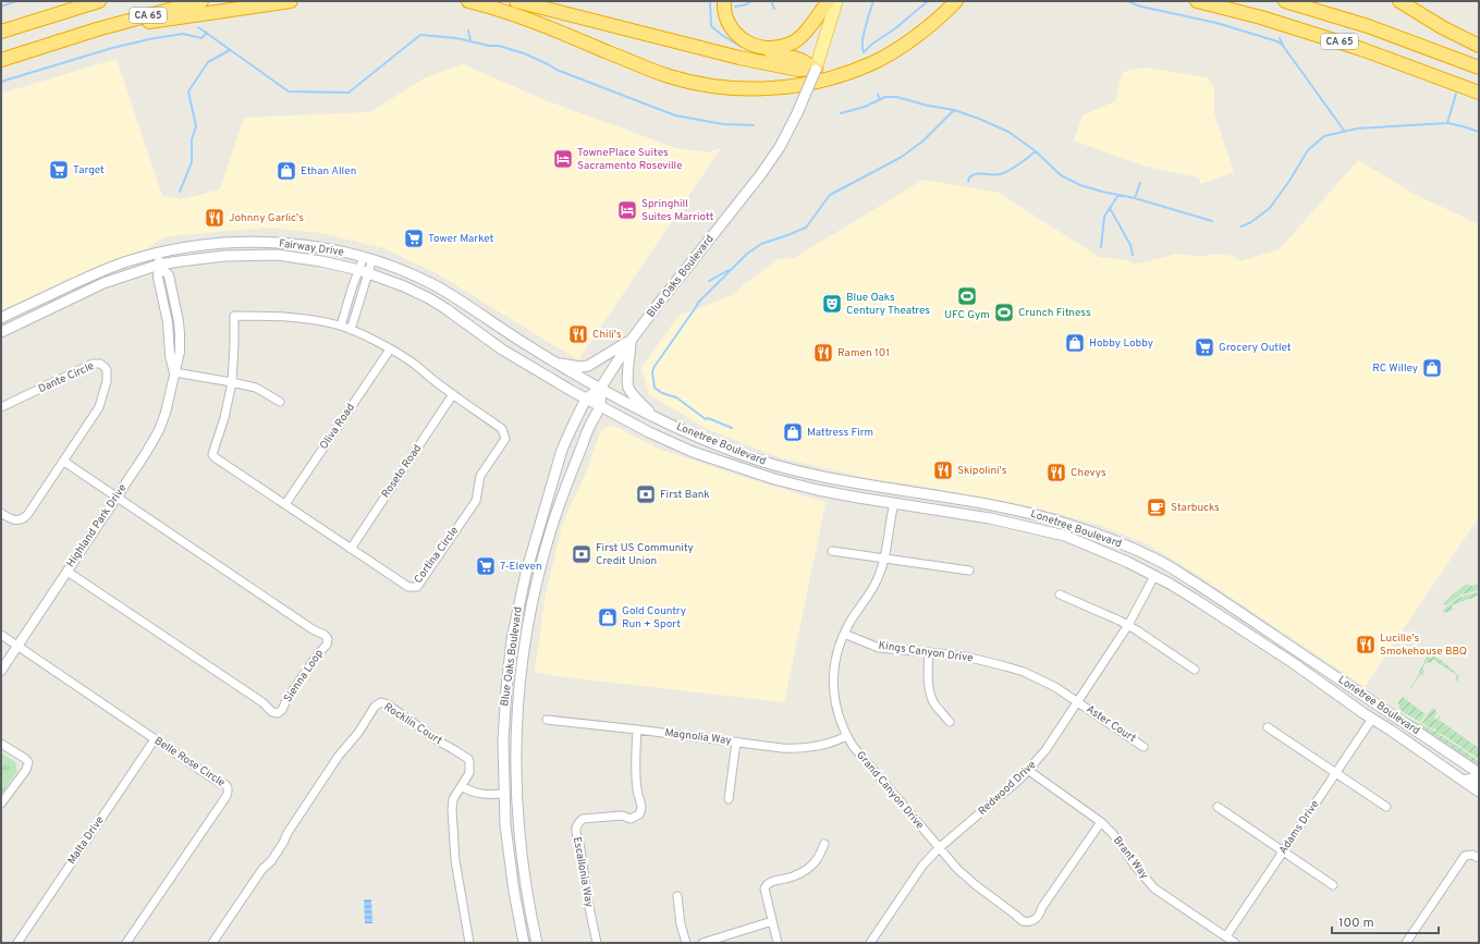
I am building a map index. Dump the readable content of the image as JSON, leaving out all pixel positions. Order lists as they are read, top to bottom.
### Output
{
  "streets": {
    "highway": ["CA 65"],
    "main road": ["Fairway Drive", "Blue Oaks Boulevard", "Lonetree Boulevard"],
    "street": [
      "Dante Circle",
      "Oliva Road",
      "Roseto Road",
      "Highland Park Drive",
      "Cortina Circle",
      "Kings Canyon Drive",
      "Sienna Loop",
      "Rocklin Court",
      "Aster Court",
      "Magnolia Way",
      "Belle Rose Circle",
      "Redwood Drive",
      "Grand Canyon Drive",
      "Adams Drive",
      "Malta Drive",
      "Brant Way",
      "Escallonia Way"
    ]
  },
  "crossings": [
    ["Fairway Drive", "Blue Oaks Boulevard"],
    ["Fairway Drive", "Lonetree Boulevard"],
    ["Fairway Drive", "Highland Park Drive"],
    ["Blue Oaks Boulevard", "Lonetree Boulevard"],
    ["Oliva Road", "Cortina Circle"],
    ["Lonetree Boulevard", "Redwood Drive"],
    ["Lonetree Boulevard", "Grand Canyon Drive"],
    ["Lonetree Boulevard", "Adams Drive"],
    ["Roseto Road", "Cortina Circle"],
    ["Highland Park Drive", "Sienna Loop"],
    ["Highland Park Drive", "Belle Rose Circle"],
    ["Kings Canyon Drive", "Aster Court"],
    ["Kings Canyon Drive", "Redwood Drive"],
    ["Kings Canyon Drive", "Grand Canyon Drive"],
    ["Aster Court", "Redwood Drive"],
    ["Magnolia Way", "Grand Canyon Drive"],
    ["Magnolia Way", "Escallonia Way"],
    ["Belle Rose Circle", "Malta Drive"],
    ["Redwood Drive", "Grand Canyon Drive"],
    ["Redwood Drive", "Brant Way"],
    ["Grand Canyon Drive", "Brant Way"],
    ["Adams Drive", "Brant Way"]
  ],
  "places": {
    "hotel": ["TownePlace Suites Sacramento Roseville", "Springhill Suites Marriott"],
    "supermarket": [
      "Target",
      "Tower Market",
      "Grocery Outlet",
      "7-Eleven"
    ],
    "shop": [
      "Ethan Allen",
      "Hobby Lobby",
      "RC Willey",
      "Mattress Firm",
      "Gold Country Run + Sport"
    ],
    "restaurant": [
      "Johnny Garlic's",
      "Chili's",
      "Ramen 101",
      "Skipolini's",
      "Chevys",
      "Lucille's Smokehouse BBQ"
    ],
    "sports": ["UFC Gym", "Crunch Fitness"],
    "theatre": ["Blue Oaks Century Theatres"],
    "bank": ["First Bank", "First US Community Credit Union"],
    "cafe": ["Starbucks"]
  },
  "scale_bar": "100 m"
}
